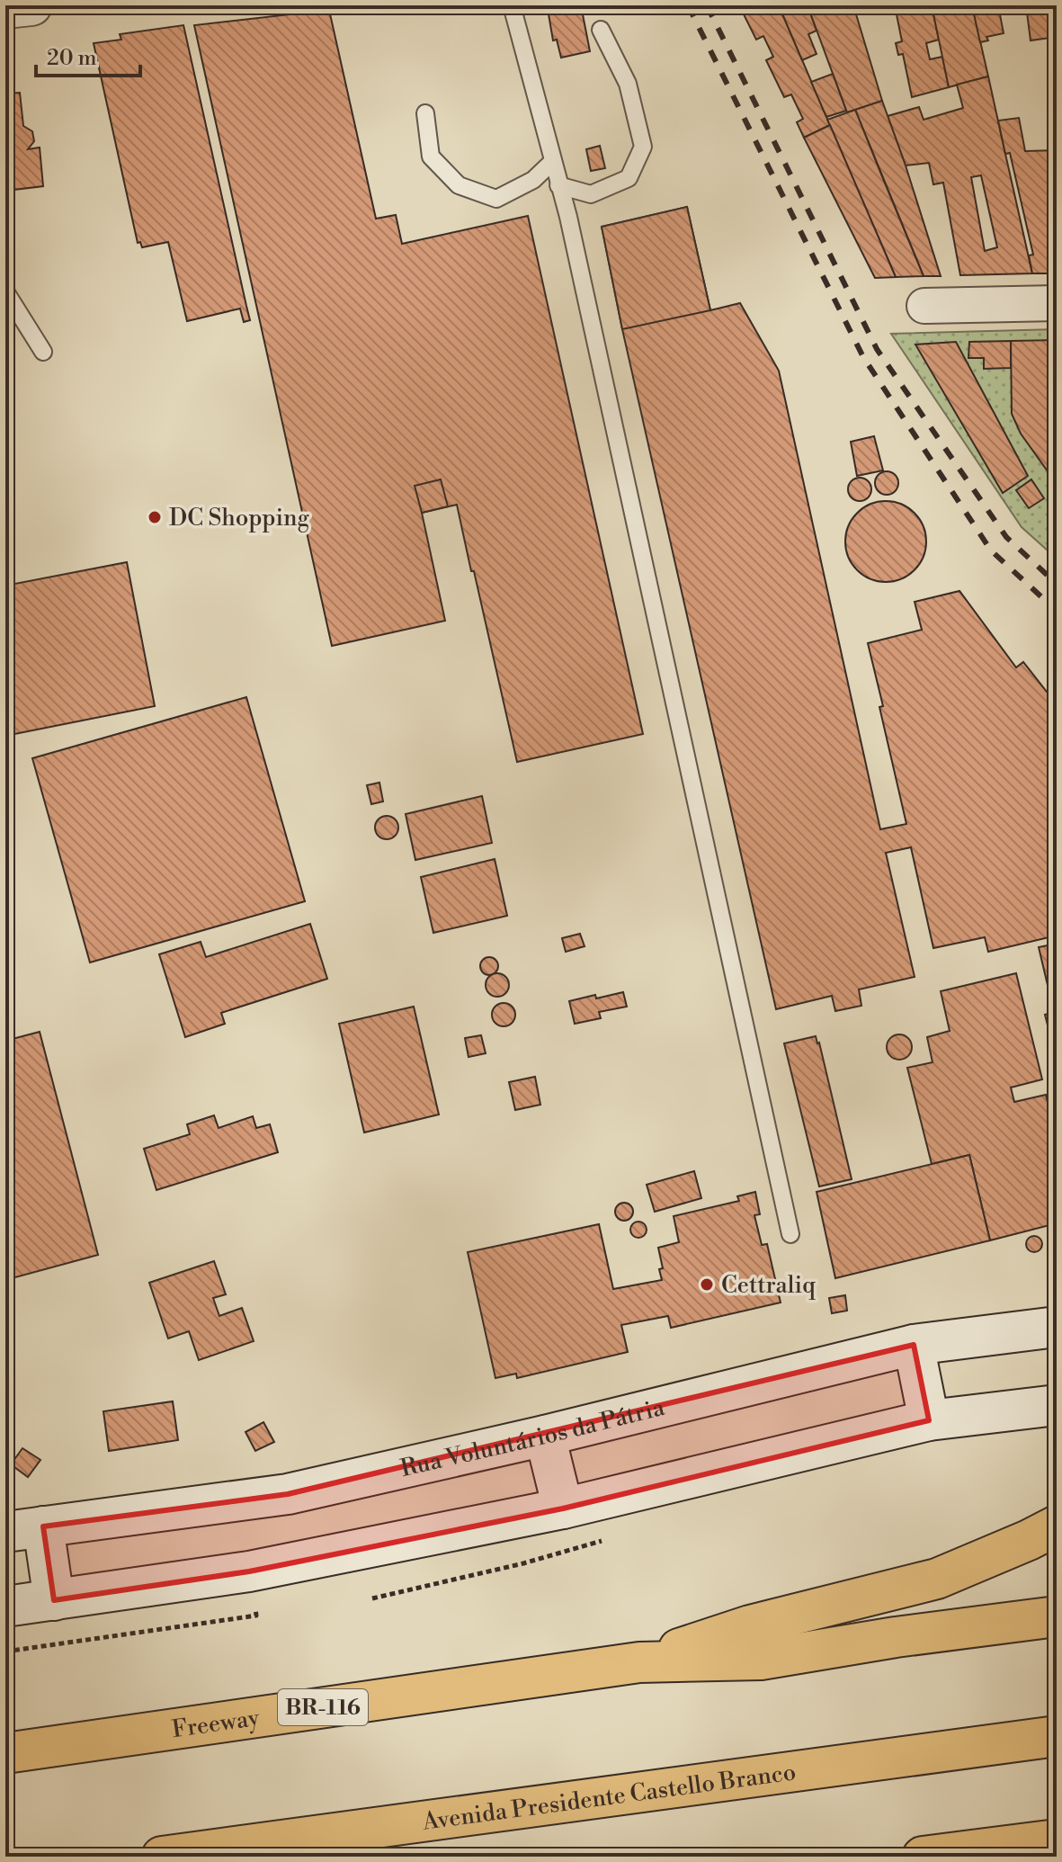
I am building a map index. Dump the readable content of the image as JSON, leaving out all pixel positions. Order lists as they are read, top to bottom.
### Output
{
  "streets": {
    "highway": ["BR-116", "Freeway", "Avenida Presidente Castello Branco"],
    "main road": ["Rua Voluntários da Pátria"]
  },
  "places": ["DC Shopping", "Cettraliq"],
  "scale_bar": "20 m"
}
